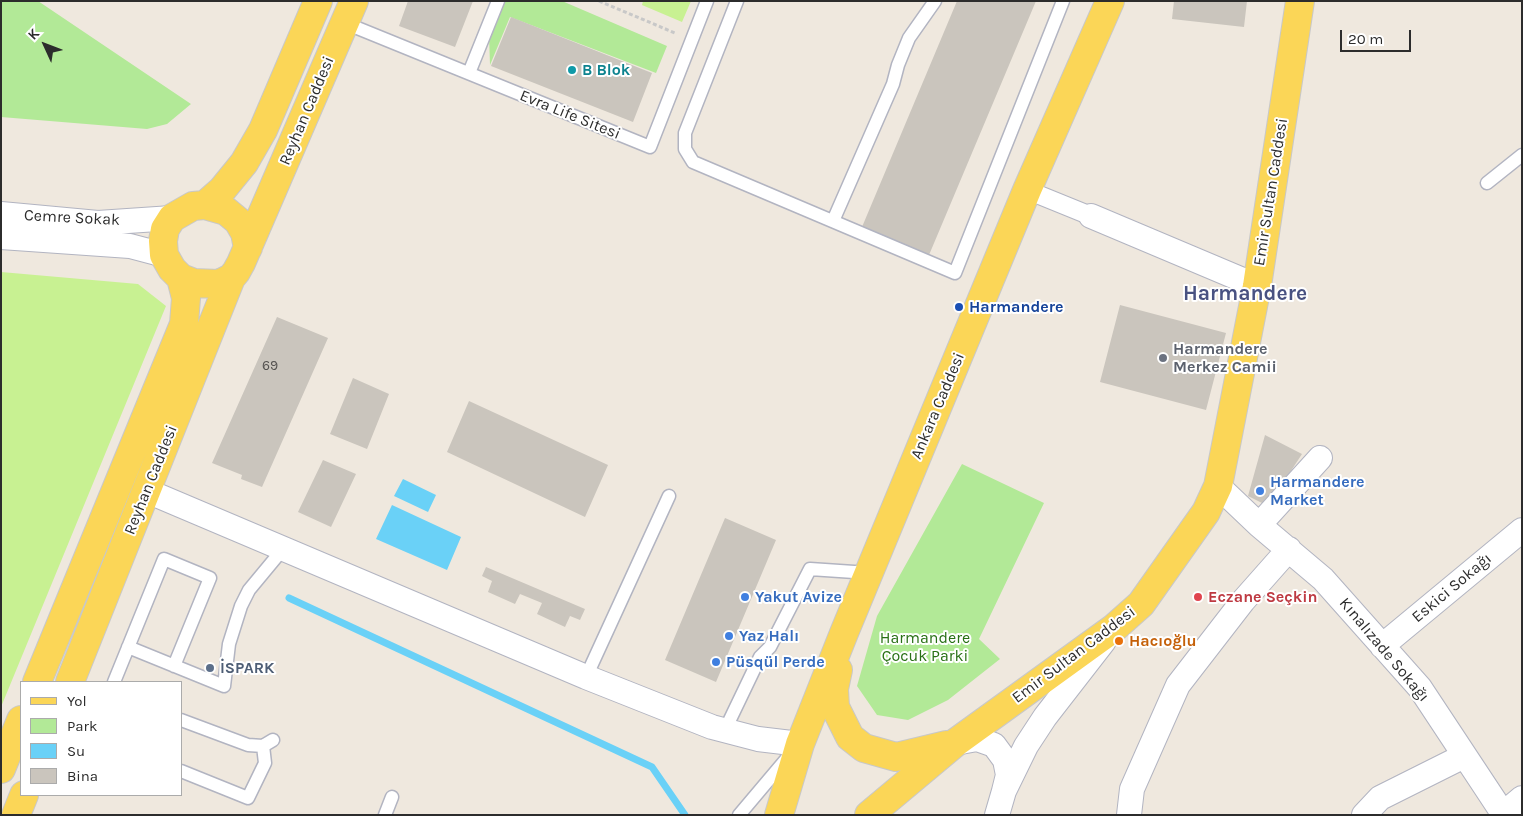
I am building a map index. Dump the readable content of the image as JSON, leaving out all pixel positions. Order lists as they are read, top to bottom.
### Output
{
  "streets": {
    "main road": ["Reyhan Caddesi", "Emir Sultan Caddesi", "Ankara Caddesi"],
    "street": ["Cemre Sokak", "Eskici Sokağı", "Kınalızade Sokağı"],
    "lane": ["Evra Life Sitesi"]
  },
  "crossings": [
    ["Reyhan Caddesi", "Evra Life Sitesi"],
    ["Reyhan Caddesi", "Cemre Sokak"],
    ["Emir Sultan Caddesi", "Kınalızade Sokağı"],
    ["Eskici Sokağı", "Kınalızade Sokağı"]
  ],
  "districts": ["Harmandere"],
  "parks": ["Harmandere Çocuk Parki"],
  "places": [
    "B Blok",
    "Harmandere",
    "Harmandere Merkez Camii",
    "Harmandere Market",
    "Yakut Avize",
    "Eczane Seçkin",
    "Yaz Halı",
    "Hacıoğlu",
    "Püsqül Perde",
    "İSPARK"
  ],
  "house_numbers": ["69"],
  "legend": [
    "Yol",
    "Park",
    "Su",
    "Bina"
  ],
  "scale_bar": "20 m",
  "north": "top left"
}
